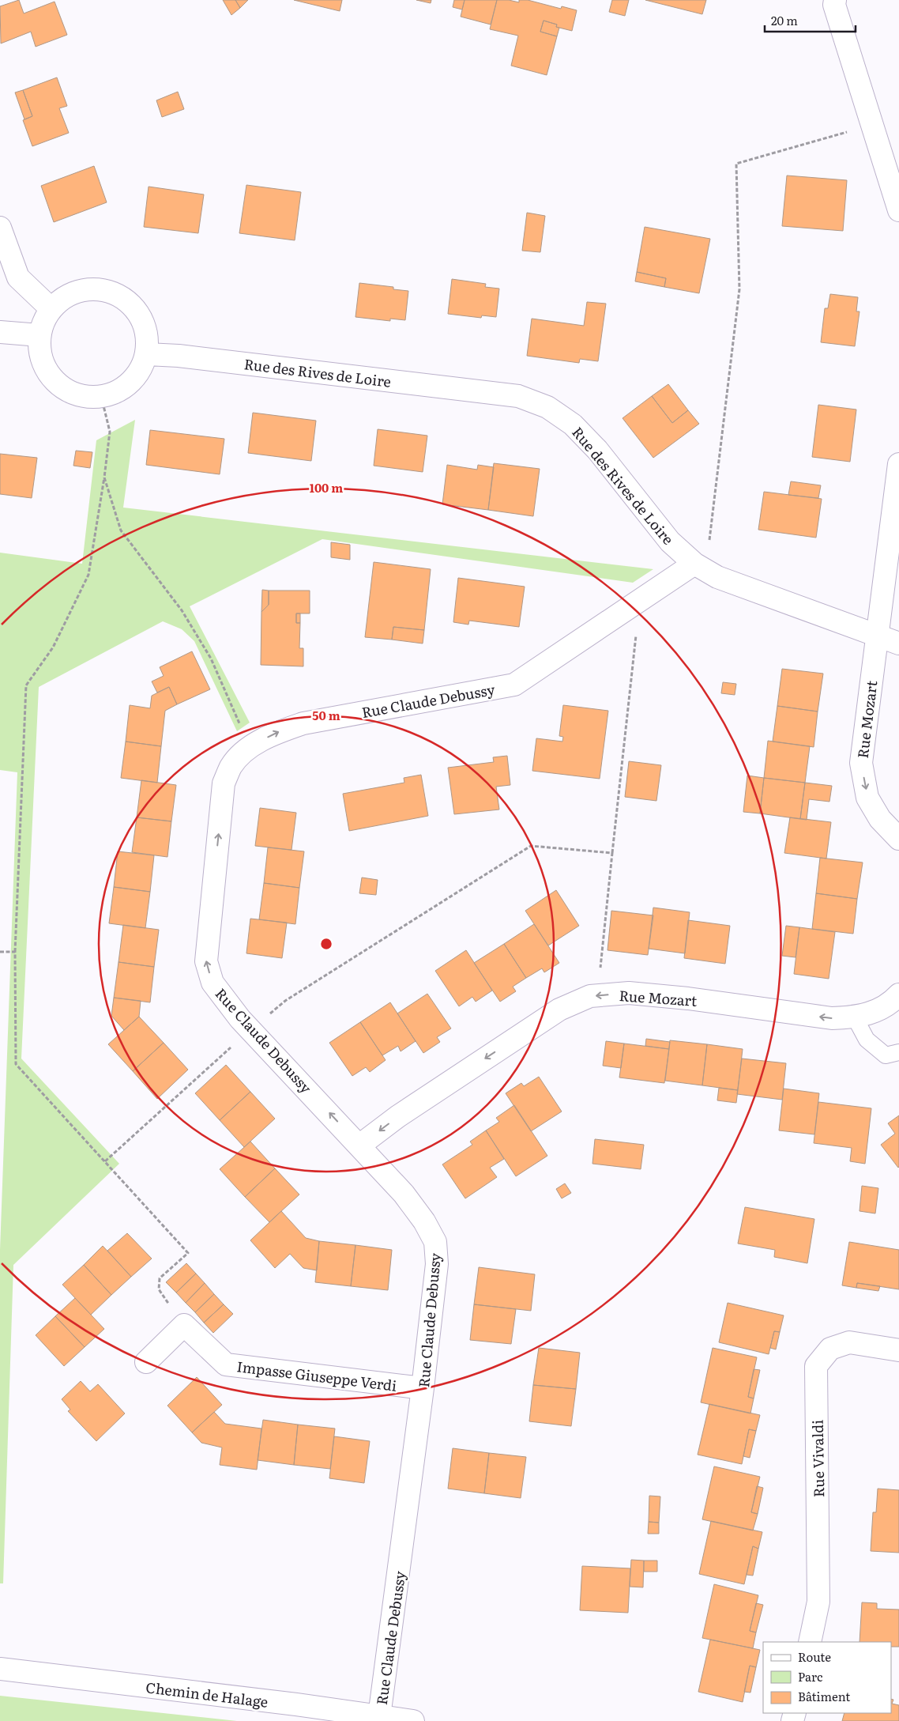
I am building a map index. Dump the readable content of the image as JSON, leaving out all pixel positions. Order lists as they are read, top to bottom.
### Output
{
  "streets": {
    "street": [
      "Rue des Rives de Loire",
      "Rue Claude Debussy",
      "Rue Mozart",
      "Impasse Giuseppe Verdi",
      "Rue Vivaldi",
      "Chemin de Halage"
    ]
  },
  "crossings": [
    ["Rue des Rives de Loire", "Rue Claude Debussy"],
    ["Rue des Rives de Loire", "Rue Mozart"],
    ["Rue Claude Debussy", "Rue Mozart"],
    ["Rue Claude Debussy", "Impasse Giuseppe Verdi"],
    ["Rue Claude Debussy", "Chemin de Halage"]
  ],
  "legend": ["Route", "Parc", "Bâtiment"],
  "scale_bar": "20 m",
  "rings": ["100 m", "50 m"]
}
